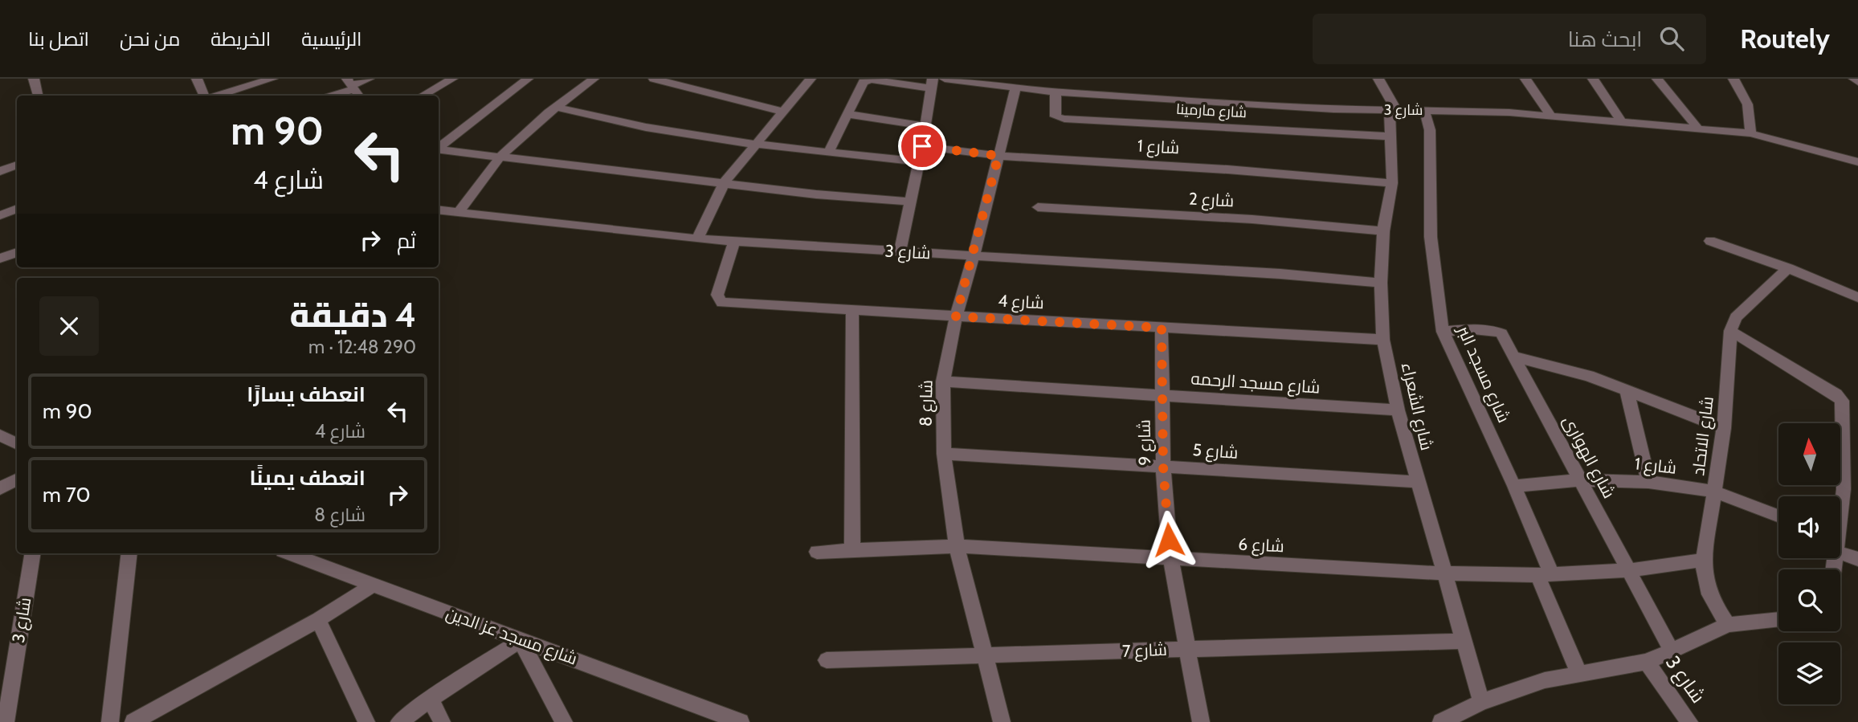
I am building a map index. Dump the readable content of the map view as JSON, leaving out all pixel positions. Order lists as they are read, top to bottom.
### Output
{
  "streets": {
    "street": [
      "شارع 3",
      "شارع مارمينا",
      "شارع 1",
      "شارع 2",
      "شارع 4",
      "شارع مسجد البر",
      "شارع مسجد الرحمه",
      "شارع 8",
      "شارع الشعراء",
      "شارع الاتحاد",
      "شارع 9",
      "شارع 5",
      "شارع الهوارى",
      "شارع 6",
      "شارع مسجد عز الدين",
      "شارع 7"
    ]
  },
  "crossings": [
    ["شارع 3", "شارع مارمينا"],
    ["شارع 3", "شارع 4"],
    ["شارع 3", "شارع مسجد البر"],
    ["شارع 3", "شارع 8"],
    ["شارع 3", "شارع الشعراء"],
    ["شارع مارمينا", "شارع الشعراء"],
    ["شارع 1", "شارع مسجد البر"],
    ["شارع 1", "شارع 8"],
    ["شارع 1", "شارع الشعراء"],
    ["شارع 1", "شارع الاتحاد"],
    ["شارع 1", "شارع الهوارى"],
    ["شارع 2", "شارع الشعراء"],
    ["شارع 4", "شارع 8"],
    ["شارع 4", "شارع الشعراء"],
    ["شارع 4", "شارع 9"],
    ["شارع مسجد البر", "شارع الهوارى"],
    ["شارع مسجد البر", "شارع 6"],
    ["شارع مسجد الرحمه", "شارع 8"],
    ["شارع مسجد الرحمه", "شارع الشعراء"],
    ["شارع مسجد الرحمه", "شارع 9"],
    ["شارع 8", "شارع 5"],
    ["شارع 8", "شارع 6"],
    ["شارع 8", "شارع 7"],
    ["شارع الشعراء", "شارع 5"],
    ["شارع الشعراء", "شارع 6"],
    ["شارع الشعراء", "شارع 7"],
    ["شارع الاتحاد", "شارع 6"],
    ["شارع 9", "شارع 5"],
    ["شارع 9", "شارع 6"],
    ["شارع 9", "شارع 7"],
    ["شارع الهوارى", "شارع 6"]
  ],
  "north": "top",
  "page": {
    "header": "Routely",
    "search": "ابحث هنا",
    "nav": [
      "الرئيسية",
      "الخريطة",
      "من نحن",
      "اتصل بنا"
    ],
    "turn": ["90 m", "شارع 4"],
    "then": "ثم",
    "heading": ["4 دقيقة", "290 m · 12:48"],
    "list": [
      {
        "name": "انعطف يسارًا",
        "note": "شارع 4",
        "value": "90 m"
      },
      {
        "name": "انعطف يمينًا",
        "note": "شارع 8",
        "value": "70 m"
      }
    ]
  }
}
